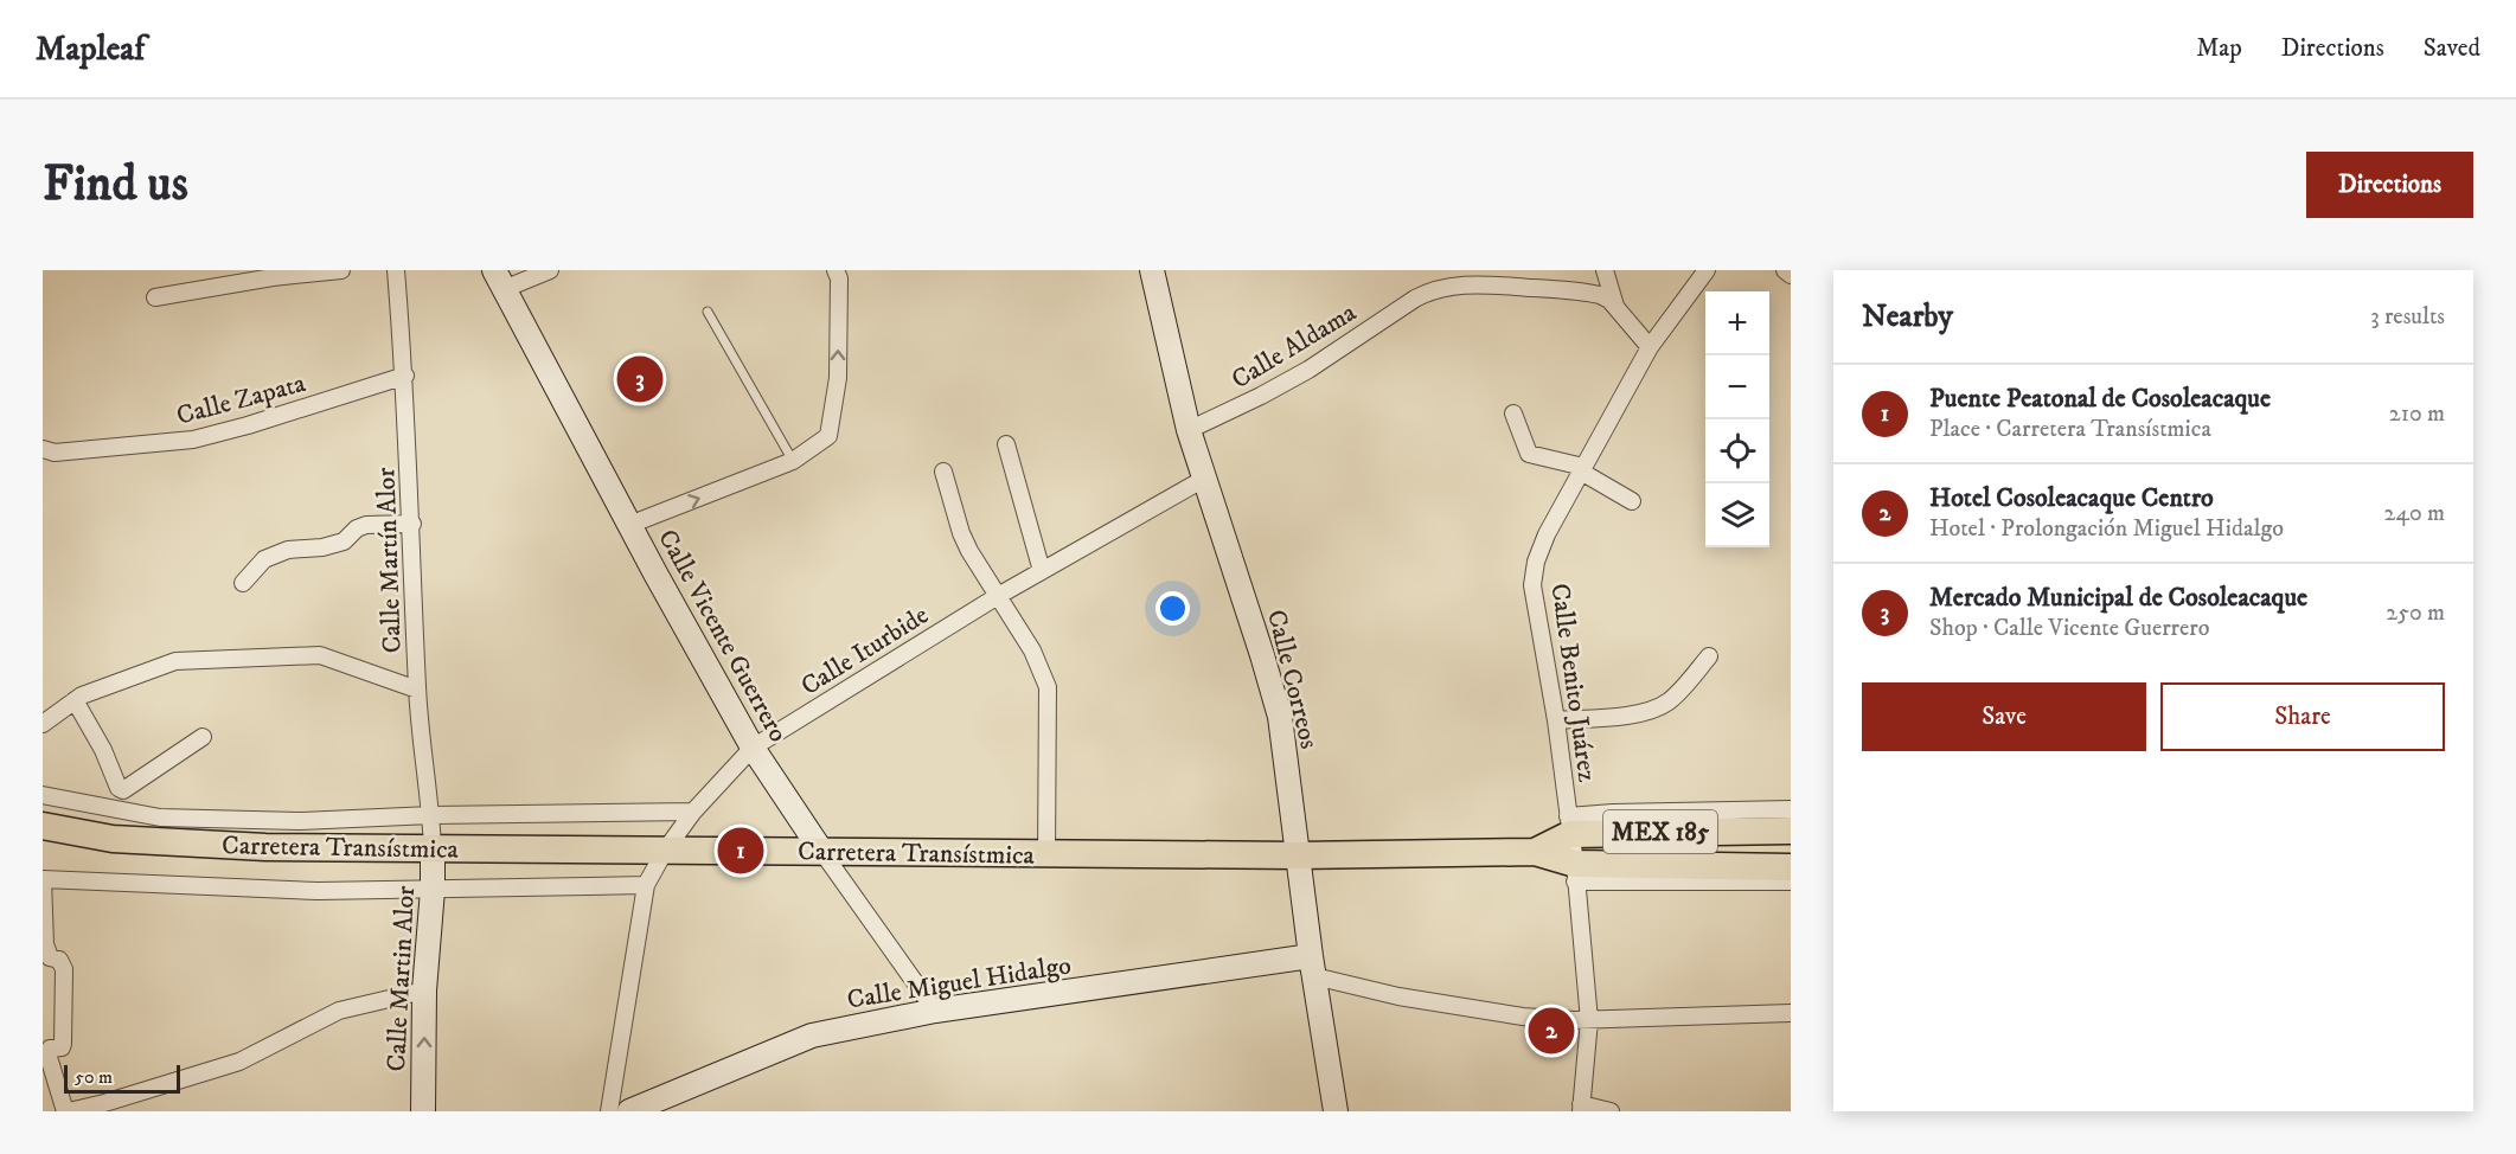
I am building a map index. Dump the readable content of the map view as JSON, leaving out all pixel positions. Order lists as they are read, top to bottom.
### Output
{
  "streets": {
    "main road": [
      "Calle Vicente Guerrero",
      "Calle Correos",
      "MEX 185",
      "Carretera Transístmica",
      "Calle Martin Alor",
      "Calle Miguel Hidalgo"
    ],
    "street": [
      "Calle Aldama",
      "Calle Zapata",
      "Calle Martín Alor",
      "Calle Iturbide",
      "Calle Benito Juárez"
    ]
  },
  "crossings": [
    ["Calle Aldama", "Calle Correos"],
    ["Calle Aldama", "Calle Benito Juárez"],
    ["Calle Zapata", "Calle Martín Alor"],
    ["Calle Martín Alor", "Carretera Transístmica"],
    ["Calle Martín Alor", "Calle Martin Alor"],
    ["Calle Vicente Guerrero", "Calle Iturbide"],
    ["Calle Vicente Guerrero", "Carretera Transístmica"],
    ["Calle Vicente Guerrero", "Calle Miguel Hidalgo"],
    ["Calle Iturbide", "Calle Correos"],
    ["Calle Iturbide", "Carretera Transístmica"],
    ["Calle Correos", "Carretera Transístmica"],
    ["Calle Correos", "Calle Miguel Hidalgo"],
    ["Calle Benito Juárez", "Carretera Transístmica"],
    ["Carretera Transístmica", "Calle Martin Alor"]
  ],
  "one_way": ["Calle Martin Alor"],
  "scale_bar": "50 m",
  "page": {
    "header": "Mapleaf",
    "nav": ["Map", "Directions", "Saved"],
    "buttons": [
      "Directions",
      ["Save", "Share"]
    ],
    "title": "Find us",
    "heading": ["Nearby", "3 results"],
    "map_buttons": ["+", "−"],
    "pins": ["3", "1", "2"],
    "list": [
      {
        "mark": "1",
        "name": "Puente Peatonal de Cosoleacaque",
        "note": "Place · Carretera Transístmica",
        "value": "210 m"
      },
      {
        "mark": "2",
        "name": "Hotel Cosoleacaque Centro",
        "note": "Hotel · Prolongación Miguel Hidalgo",
        "value": "240 m"
      },
      {
        "mark": "3",
        "name": "Mercado Municipal de Cosoleacaque",
        "note": "Shop · Calle Vicente Guerrero",
        "value": "250 m"
      }
    ],
    "scale": "50 m"
  }
}
